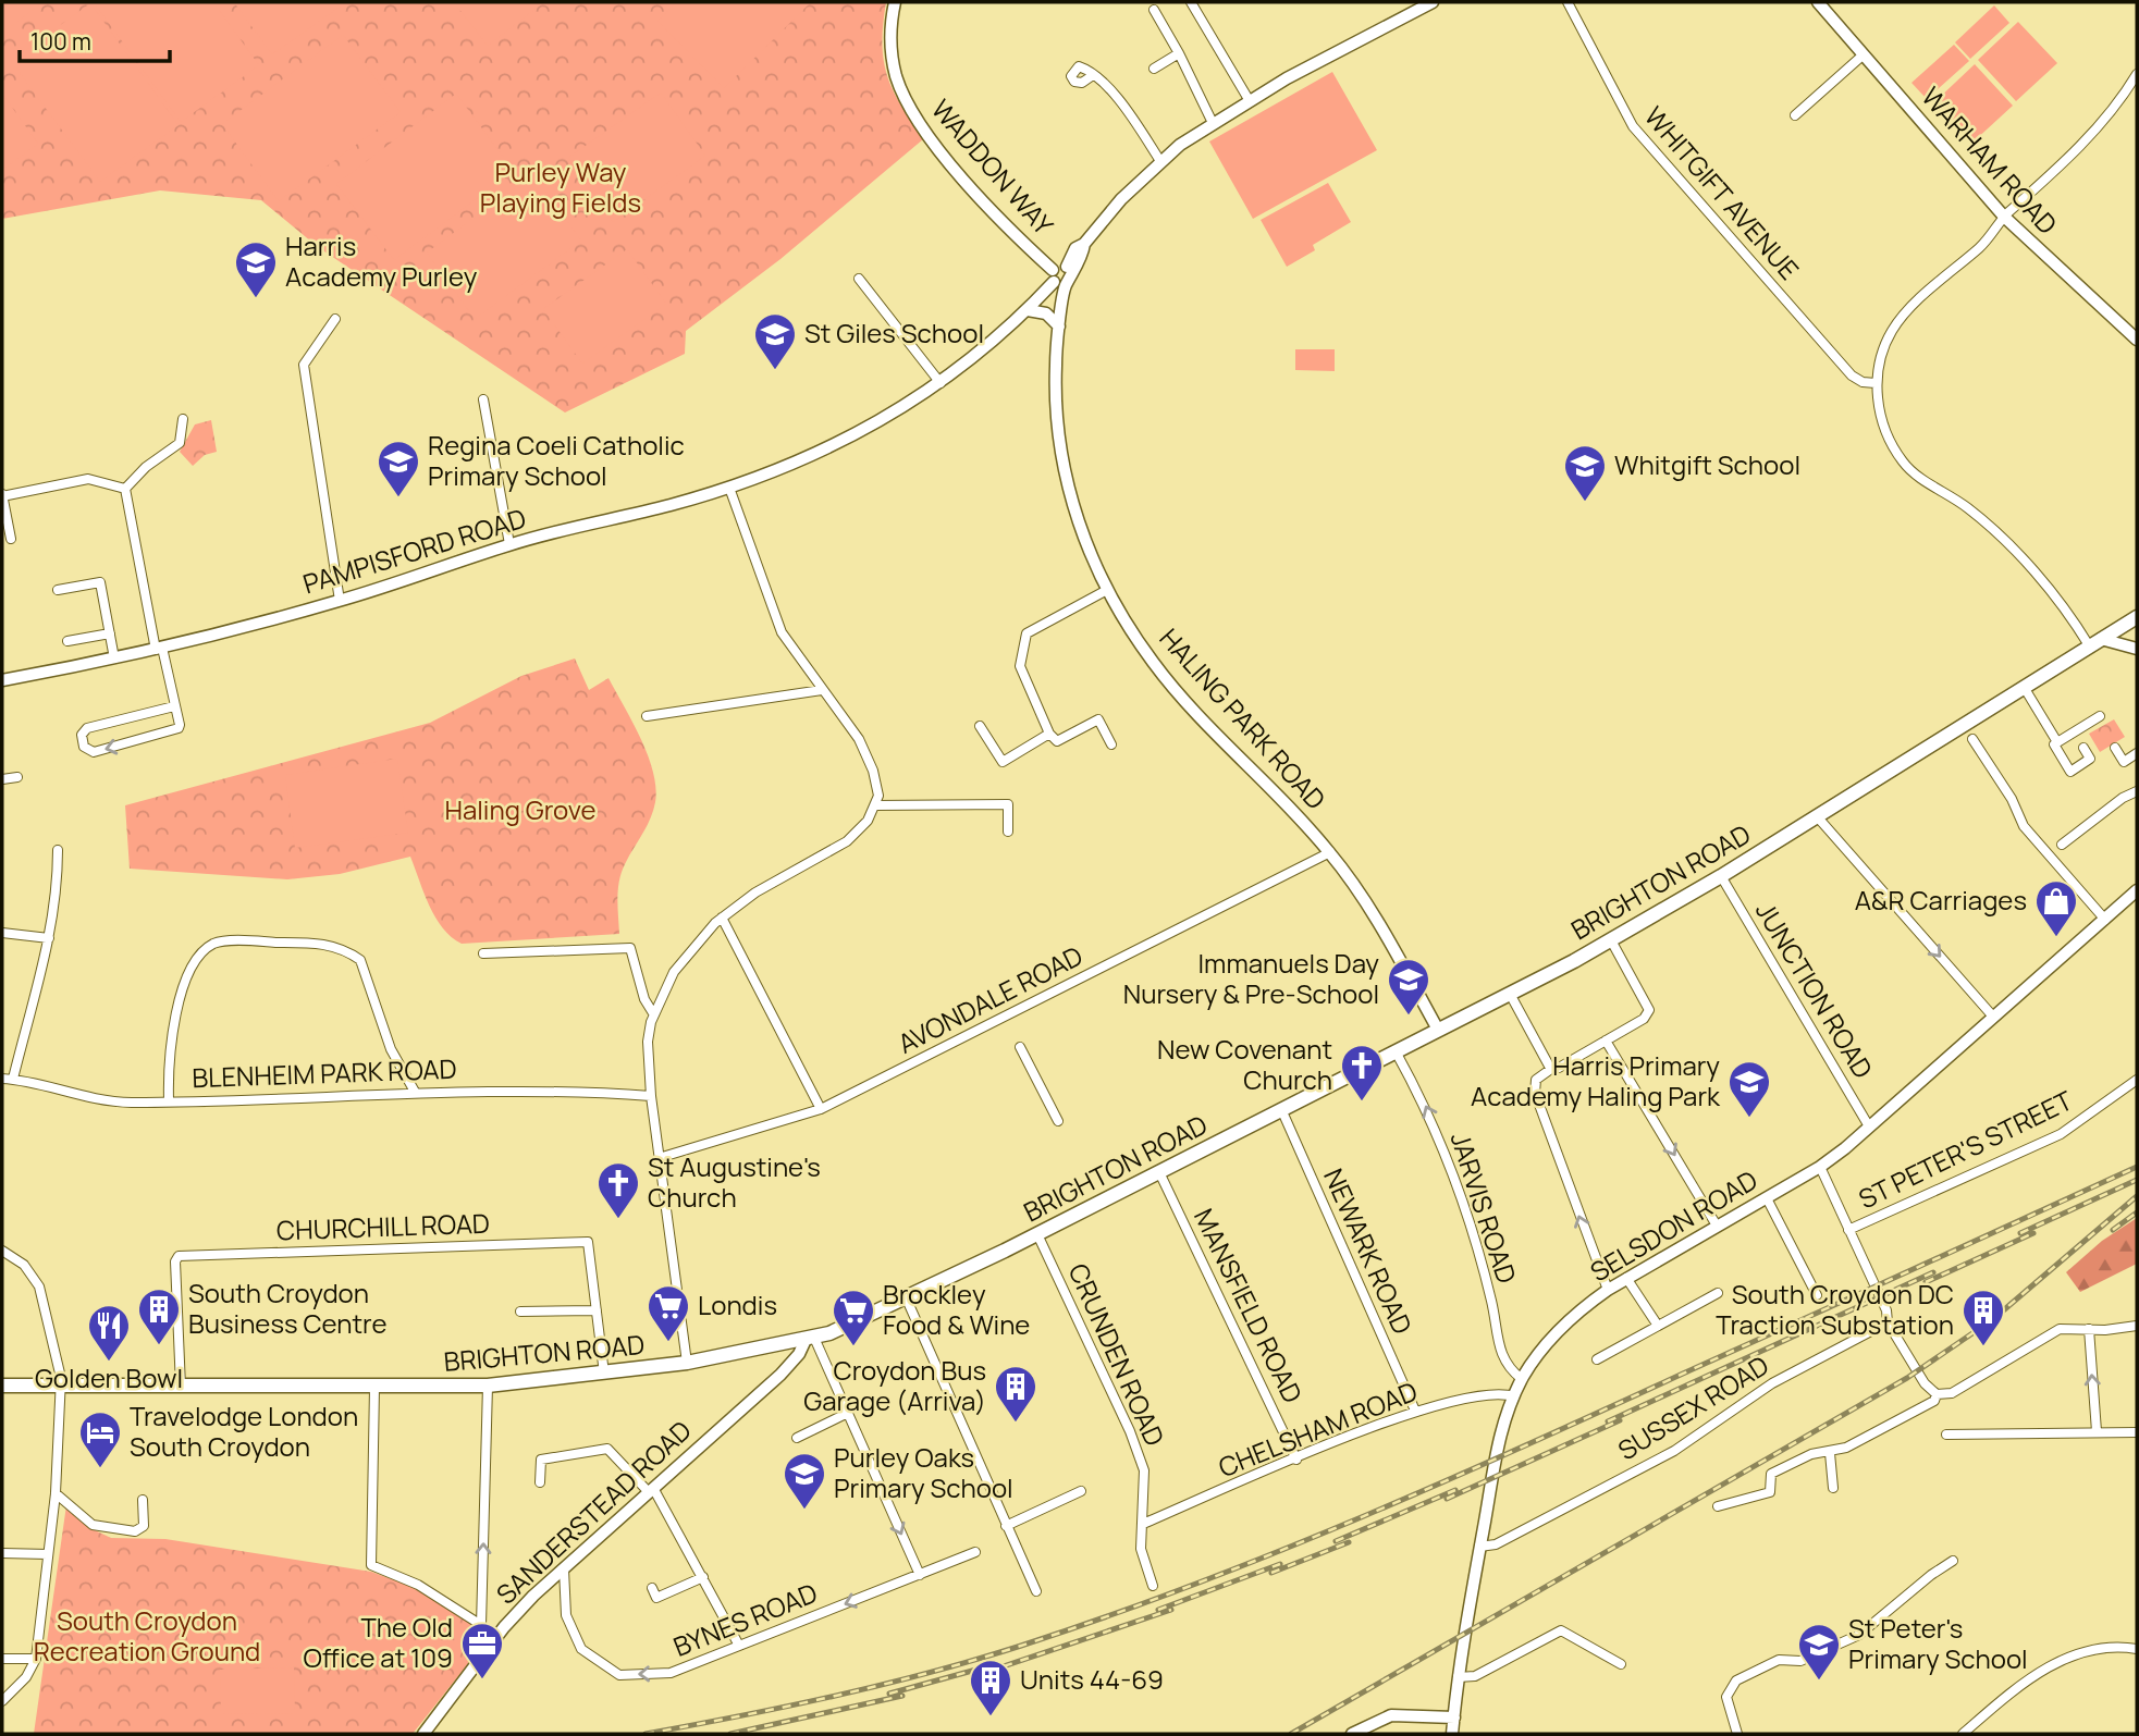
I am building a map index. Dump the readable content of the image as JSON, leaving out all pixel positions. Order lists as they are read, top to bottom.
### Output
{
  "streets": {
    "main road": ["BRIGHTON ROAD"],
    "street": [
      "WARHAM ROAD",
      "WADDON WAY",
      "WHITGIFT AVENUE",
      "PAMPISFORD ROAD",
      "HALING PARK ROAD",
      "JUNCTION ROAD",
      "AVONDALE ROAD",
      "BLENHEIM PARK ROAD",
      "ST PETER'S STREET",
      "JARVIS ROAD",
      "SELSDON ROAD",
      "CHURCHILL ROAD",
      "NEWARK ROAD",
      "MANSFIELD ROAD",
      "CRUNDEN ROAD",
      "SUSSEX ROAD",
      "CHELSHAM ROAD",
      "SANDERSTEAD ROAD",
      "BYNES ROAD"
    ]
  },
  "crossings": [
    ["WADDON WAY", "PAMPISFORD ROAD"],
    ["WADDON WAY", "HALING PARK ROAD"],
    ["PAMPISFORD ROAD", "HALING PARK ROAD"],
    ["HALING PARK ROAD", "BRIGHTON ROAD"],
    ["HALING PARK ROAD", "AVONDALE ROAD"],
    ["BRIGHTON ROAD", "JUNCTION ROAD"],
    ["BRIGHTON ROAD", "JARVIS ROAD"],
    ["BRIGHTON ROAD", "CHURCHILL ROAD"],
    ["BRIGHTON ROAD", "NEWARK ROAD"],
    ["BRIGHTON ROAD", "MANSFIELD ROAD"],
    ["BRIGHTON ROAD", "CRUNDEN ROAD"],
    ["BRIGHTON ROAD", "SANDERSTEAD ROAD"],
    ["JUNCTION ROAD", "SELSDON ROAD"],
    ["JARVIS ROAD", "SELSDON ROAD"],
    ["SELSDON ROAD", "SUSSEX ROAD"],
    ["SELSDON ROAD", "CHELSHAM ROAD"],
    ["NEWARK ROAD", "CHELSHAM ROAD"],
    ["MANSFIELD ROAD", "CHELSHAM ROAD"],
    ["CRUNDEN ROAD", "CHELSHAM ROAD"],
    ["SANDERSTEAD ROAD", "BYNES ROAD"]
  ],
  "one_way": ["JARVIS ROAD"],
  "parks": ["Purley Way Playing Fields", "Haling Grove", "South Croydon Recreation Ground"],
  "places": {
    "school or university": [
      "Harris Academy Purley",
      "St Giles School",
      "Regina Coeli Catholic Primary School",
      "Whitgift School",
      "Immanuels Day Nursery & Pre-School",
      "Harris Primary Academy Haling Park",
      "Purley Oaks Primary School",
      "St Peter's Primary School"
    ],
    "shop": ["A&R Carriages"],
    "church": ["New Covenant Church", "St Augustine's Church"],
    "supermarket": ["Londis", "Brockley Food & Wine"],
    "building": [
      "South Croydon Business Centre",
      "South Croydon DC Traction Substation",
      "Croydon Bus Garage (Arriva)",
      "Units 44-69"
    ],
    "restaurant": ["Golden Bowl"],
    "hotel": ["Travelodge London South Croydon"],
    "office": ["The Old Office at 109"]
  },
  "scale_bar": "100 m"
}
